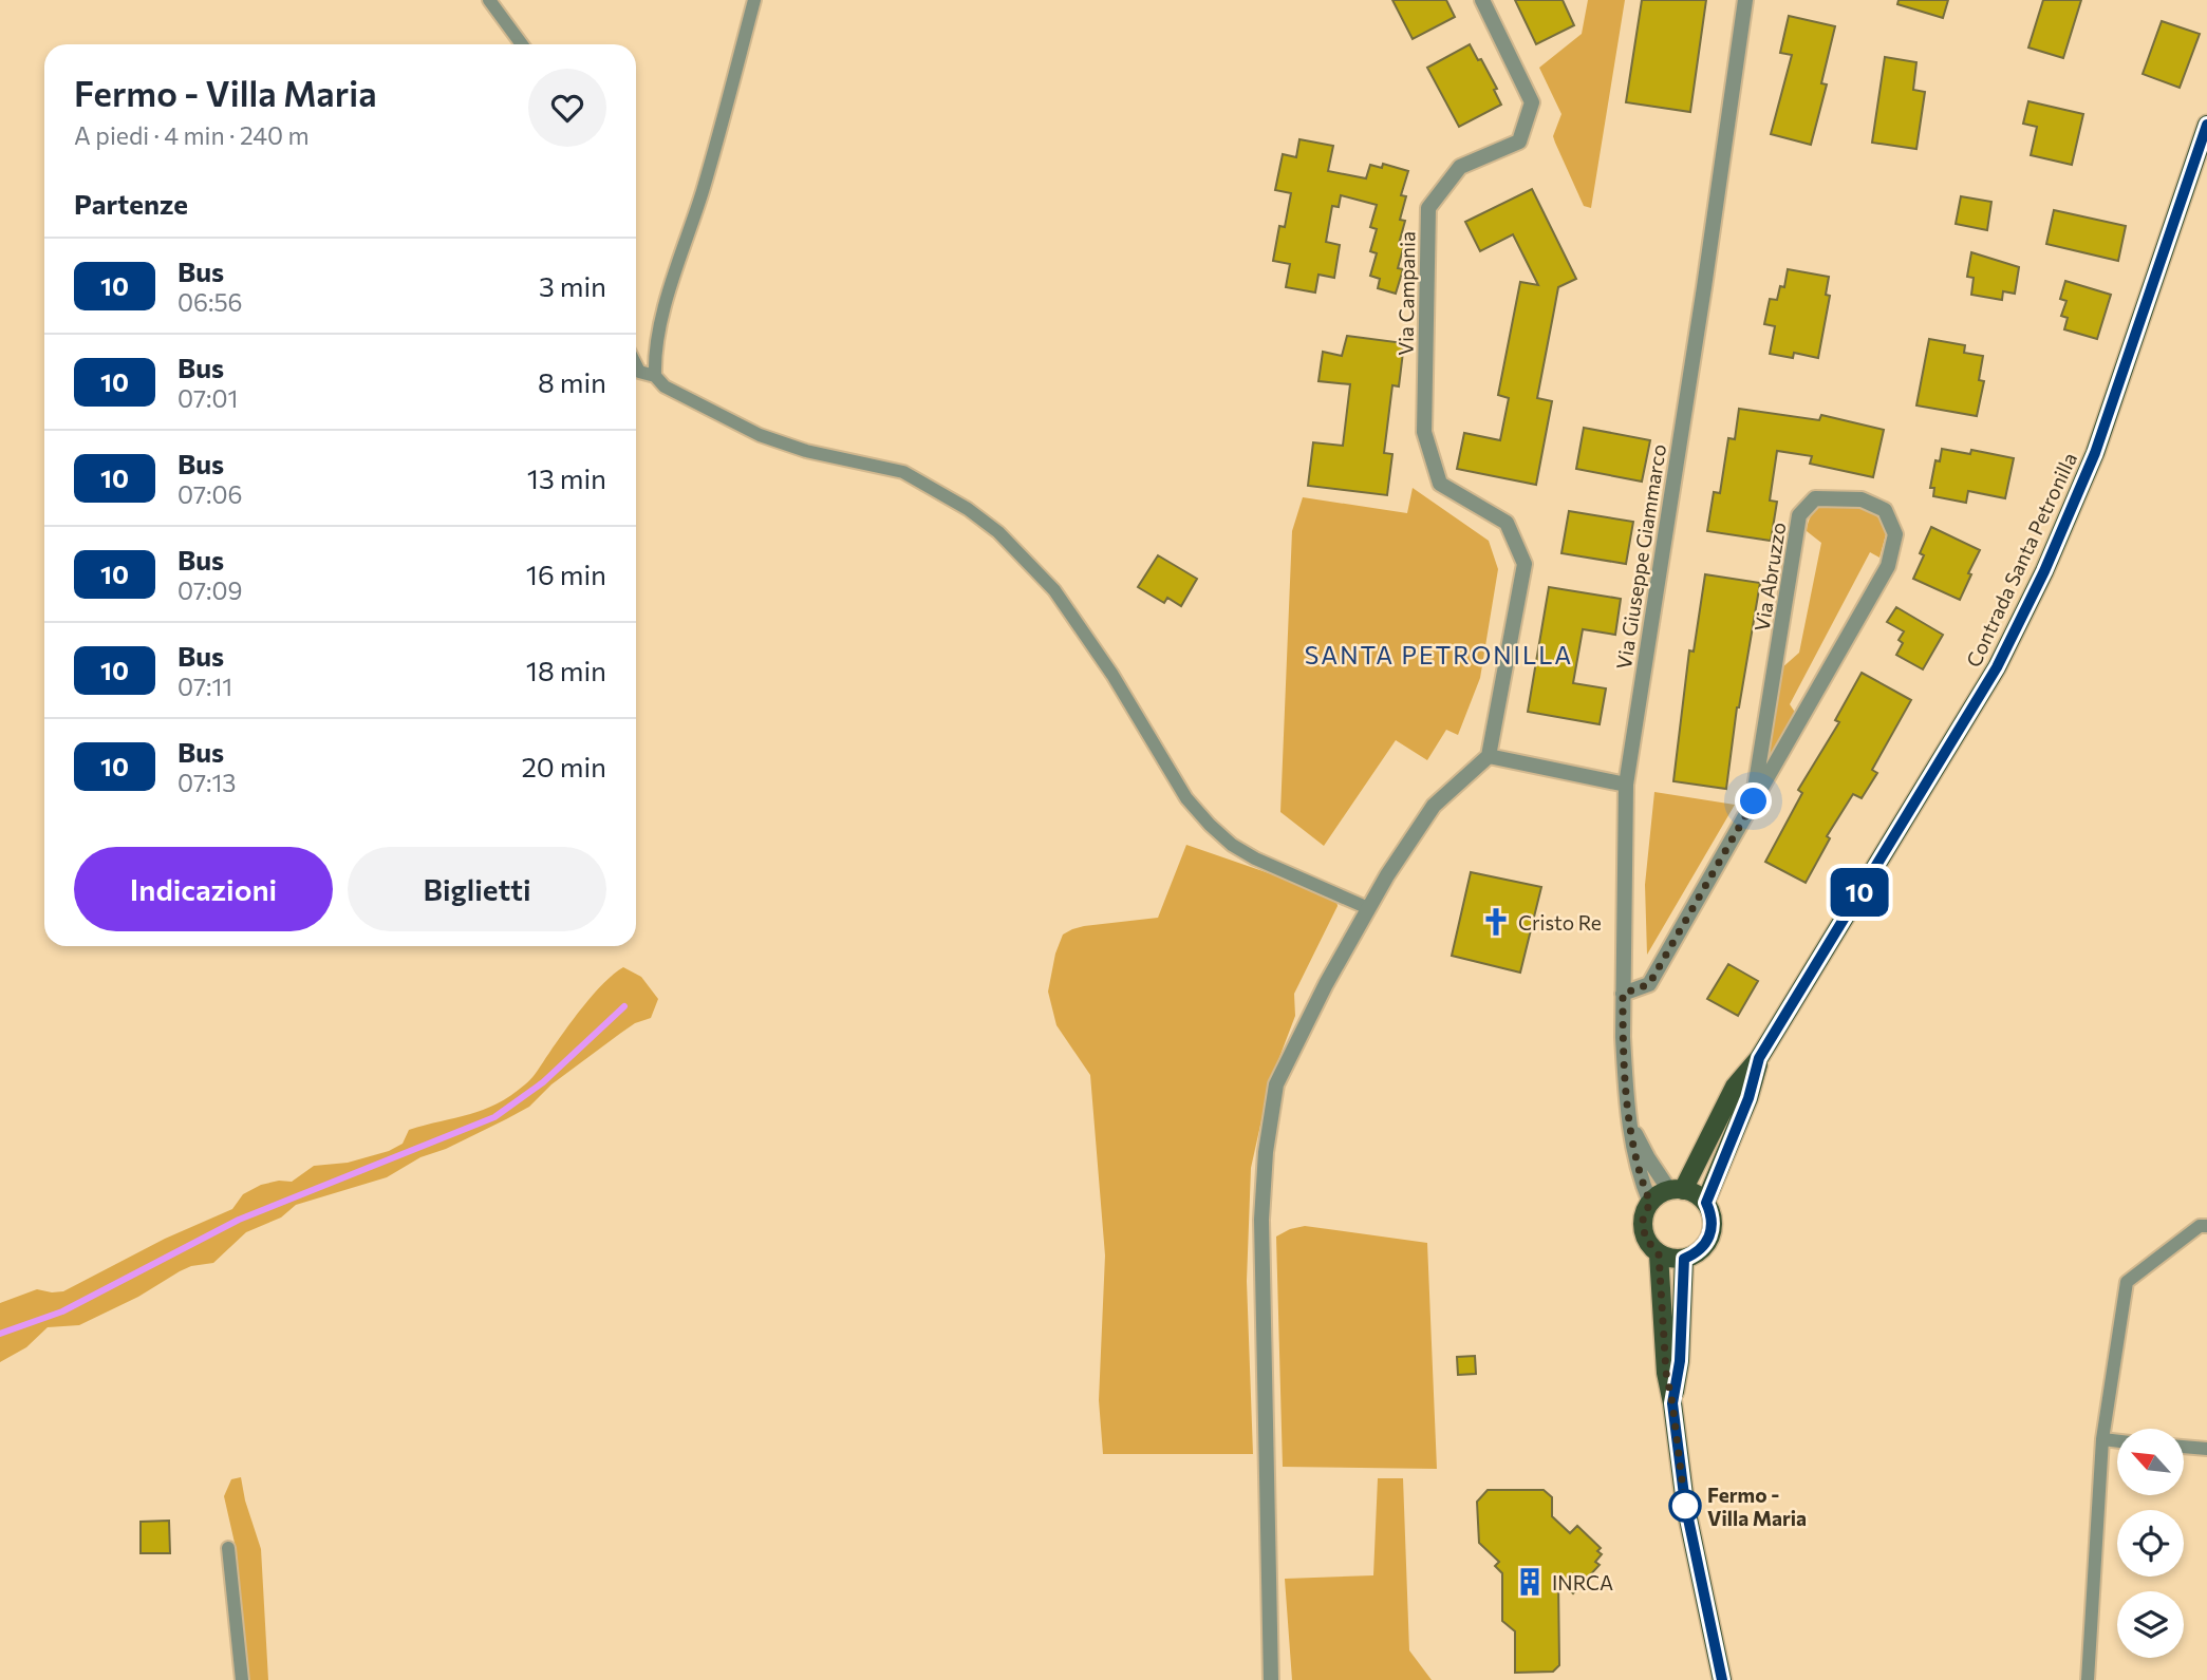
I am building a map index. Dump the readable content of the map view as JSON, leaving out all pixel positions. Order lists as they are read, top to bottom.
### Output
{
  "streets": {
    "main road": ["Contrada Santa Petronilla"],
    "street": ["Via Campania", "Via Giuseppe Giammarco", "Via Abruzzo"]
  },
  "crossings": [
    ["Via Giuseppe Giammarco", "Contrada Santa Petronilla"],
    ["Via Giuseppe Giammarco", "Via Abruzzo"]
  ],
  "districts": ["SANTA PETRONILLA"],
  "places": {
    "church": ["Cristo Re"],
    "other": ["Fermo - Villa Maria"],
    "building": ["INRCA"]
  },
  "lines": ["bus line 10"],
  "north": "top left",
  "page": {
    "on_map": "10",
    "heading": [
      ["Fermo - Villa Maria", "A piedi · 4 min · 240 m"],
      "Partenze"
    ],
    "list": [
      {
        "mark": "10",
        "name": "Bus",
        "note": "06:56",
        "value": "3 min"
      },
      {
        "mark": "10",
        "name": "Bus",
        "note": "07:01",
        "value": "8 min"
      },
      {
        "mark": "10",
        "name": "Bus",
        "note": "07:06",
        "value": "13 min"
      },
      {
        "mark": "10",
        "name": "Bus",
        "note": "07:09",
        "value": "16 min"
      },
      {
        "mark": "10",
        "name": "Bus",
        "note": "07:11",
        "value": "18 min"
      },
      {
        "mark": "10",
        "name": "Bus",
        "note": "07:13",
        "value": "20 min"
      }
    ],
    "buttons": ["Indicazioni", "Biglietti"]
  }
}
